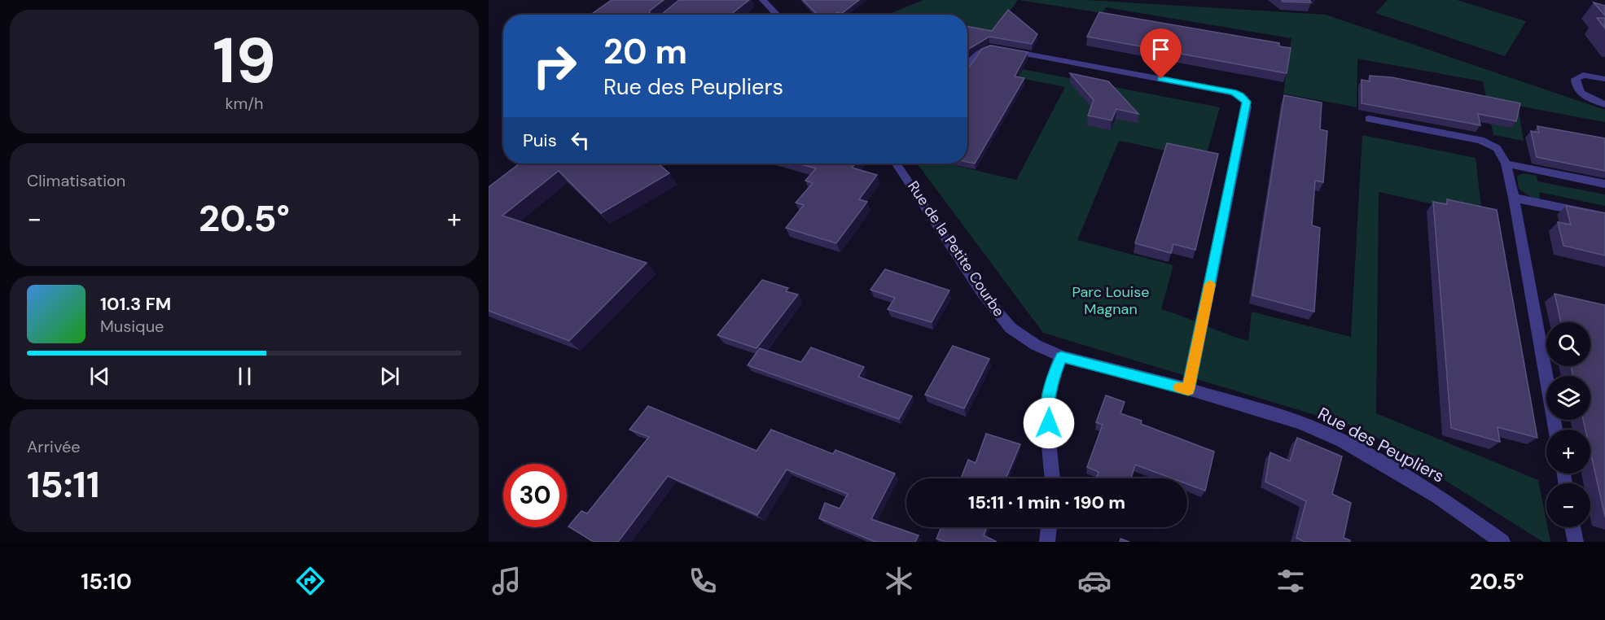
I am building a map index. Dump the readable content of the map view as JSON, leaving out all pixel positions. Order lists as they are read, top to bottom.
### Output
{
  "streets": {
    "street": ["Rue de la Petite Courbe", "Rue des Peupliers"]
  },
  "crossings": [
    ["Rue de la Petite Courbe", "Rue des Peupliers"]
  ],
  "parks": ["Parc Louise Magnan"],
  "page": {
    "tile": [
      ["19", "km/h"],
      "Climatisation",
      ["Arrivée", "15:11"]
    ],
    "turn": ["20 m", "Rue des Peupliers"],
    "then": "Puis",
    "heat": ["−", "20.5°", "+"],
    "song": ["101.3 FM", "Musique"],
    "map_buttons": ["+", "−"],
    "limit": "30",
    "trip": "15:11 · 1 min · 190 m",
    "tabs": ["15:10", "20.5°"]
  }
}
